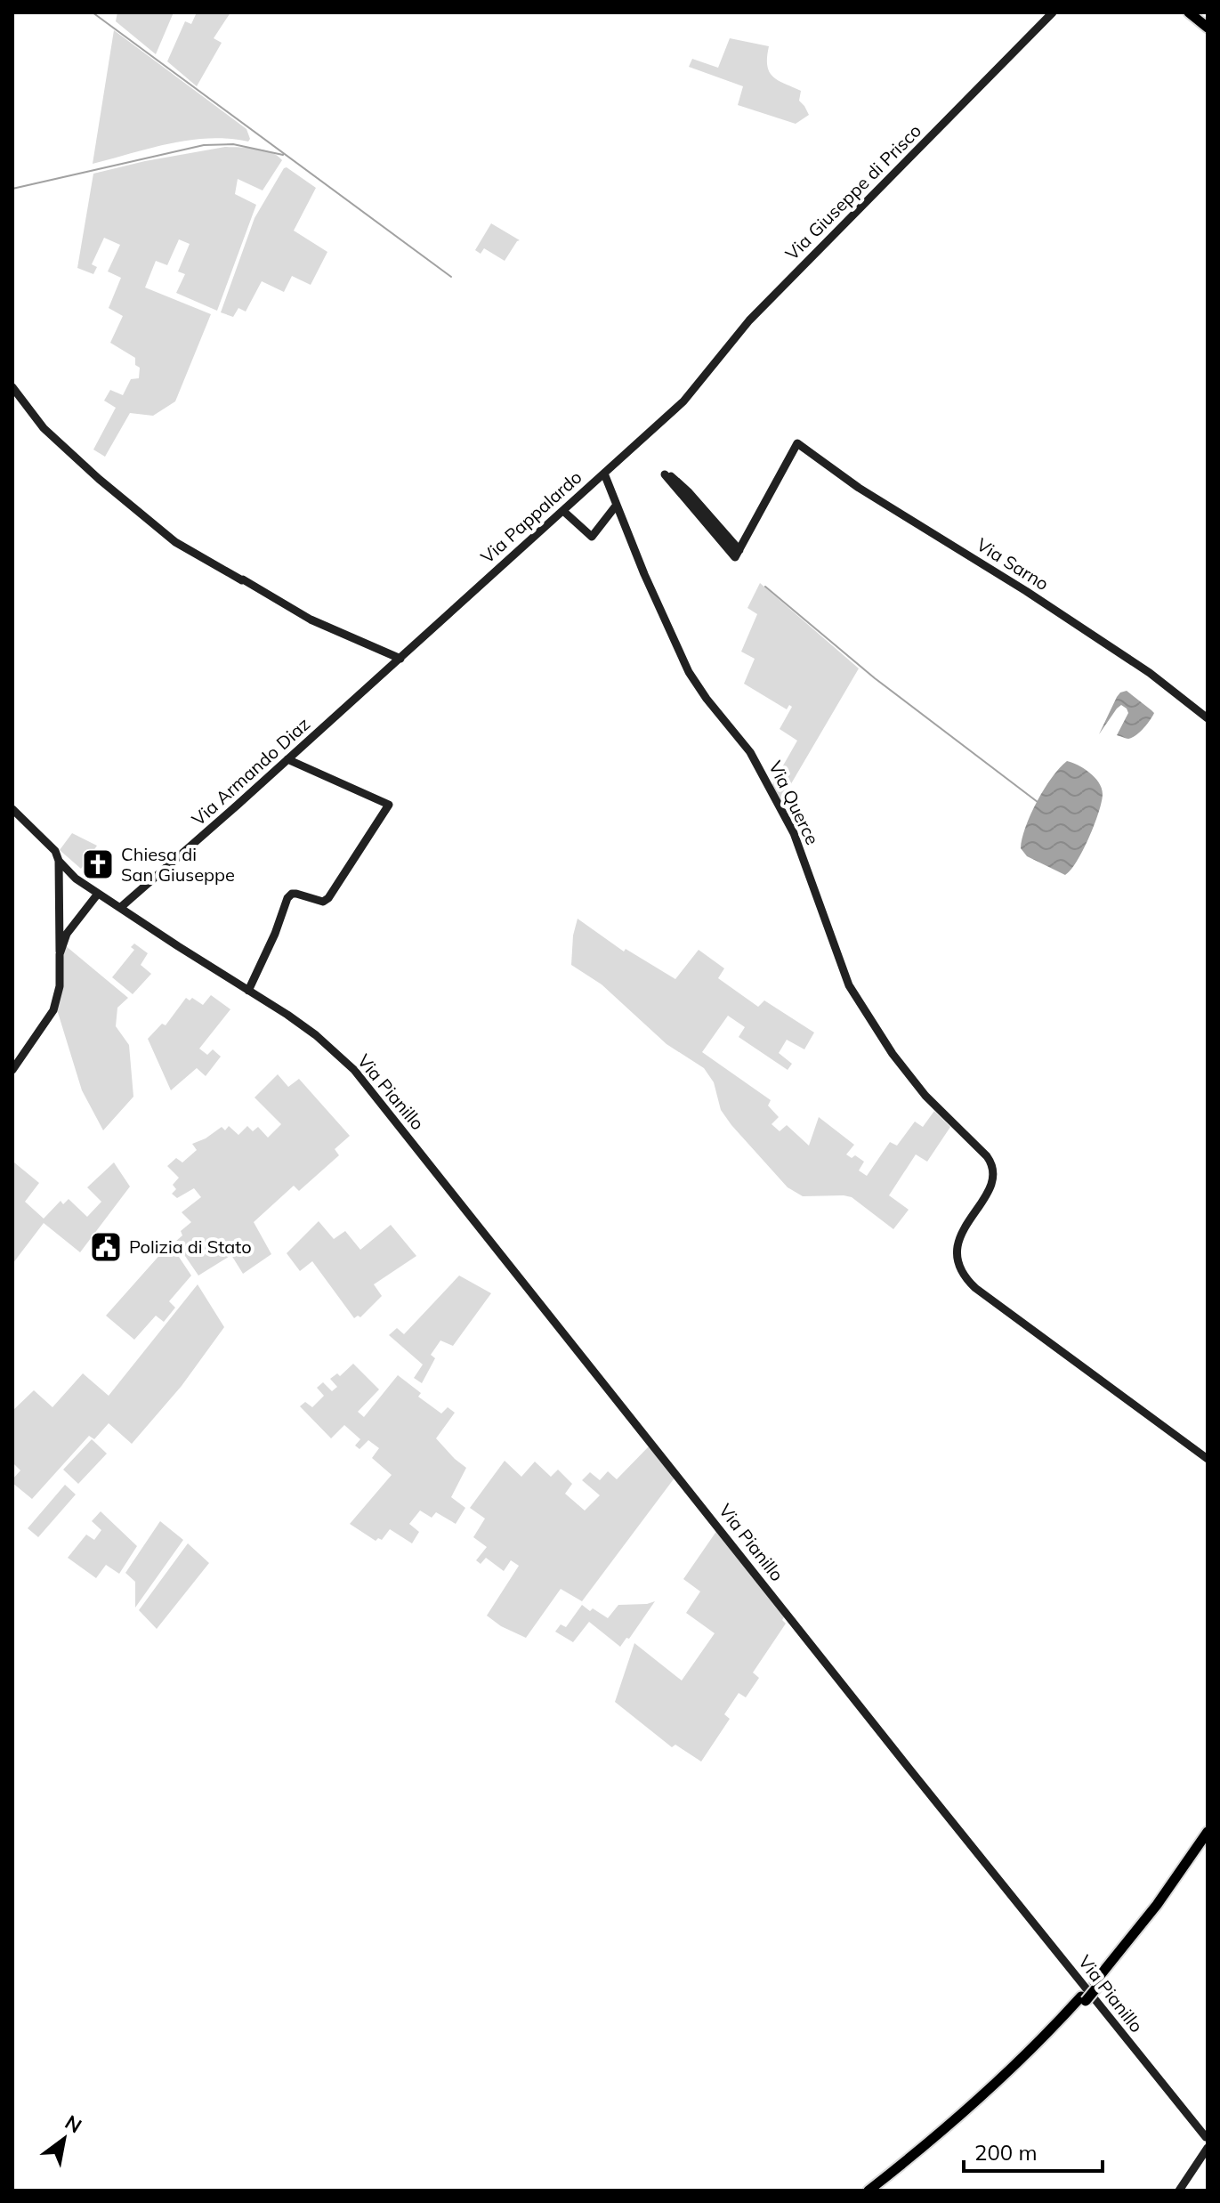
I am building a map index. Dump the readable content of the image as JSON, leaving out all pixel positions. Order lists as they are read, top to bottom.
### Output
{
  "streets": {
    "street": [
      "Via Giuseppe di Prisco",
      "Via Pappalardo",
      "Via Sarno",
      "Via Armando Diaz",
      "Via Querce",
      "Via Pianillo"
    ]
  },
  "crossings": [
    ["Via Giuseppe di Prisco", "Via Pappalardo"],
    ["Via Pappalardo", "Via Armando Diaz"],
    ["Via Pappalardo", "Via Querce"],
    ["Via Armando Diaz", "Via Pianillo"]
  ],
  "places": {
    "church": ["Chiesa di San Giuseppe"],
    "public building": ["Polizia di Stato"]
  },
  "scale_bar": "200 m",
  "north": "top right"
}
